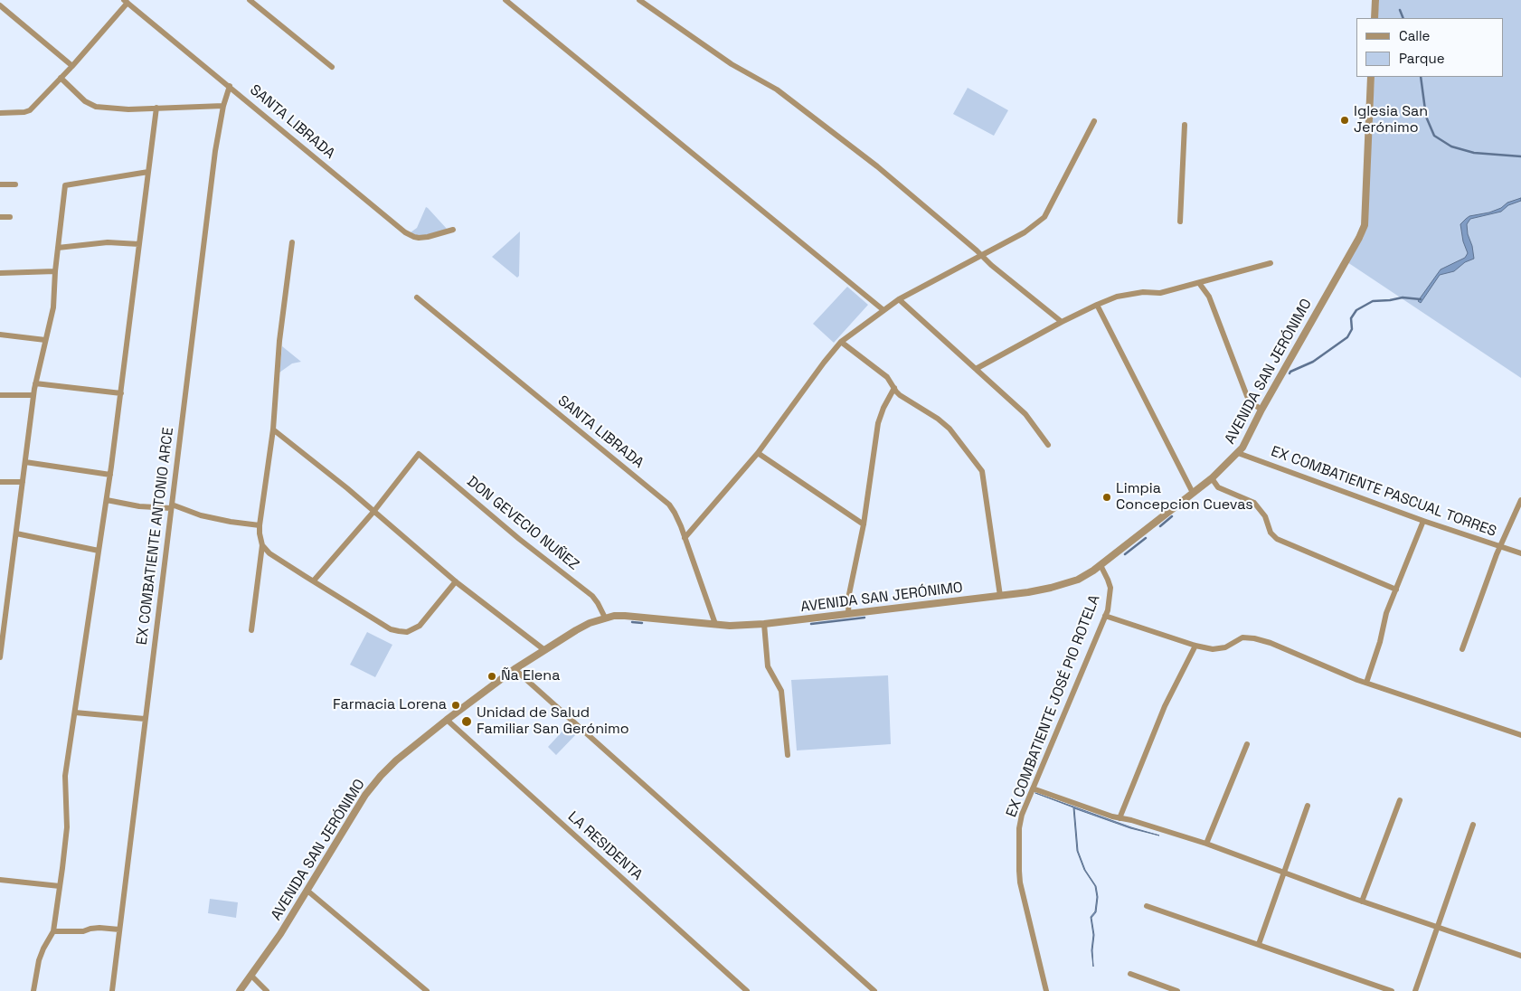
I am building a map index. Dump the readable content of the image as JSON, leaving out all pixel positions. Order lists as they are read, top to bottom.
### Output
{
  "streets": {
    "street": [
      "SANTA LIBRADA",
      "AVENIDA SAN JERÓNIMO",
      "EX COMBATIENTE PASCUAL TORRES",
      "DON GEVECIO NUÑEZ",
      "EX COMBATIENTE ANTONIO ARCE",
      "EX COMBATIENTE JOSÉ PIO ROTELA",
      "LA RESIDENTA"
    ]
  },
  "crossings": [
    ["SANTA LIBRADA", "AVENIDA SAN JERÓNIMO"],
    ["SANTA LIBRADA", "EX COMBATIENTE ANTONIO ARCE"],
    ["AVENIDA SAN JERÓNIMO", "EX COMBATIENTE PASCUAL TORRES"],
    ["AVENIDA SAN JERÓNIMO", "DON GEVECIO NUÑEZ"],
    ["AVENIDA SAN JERÓNIMO", "EX COMBATIENTE JOSÉ PIO ROTELA"],
    ["AVENIDA SAN JERÓNIMO", "LA RESIDENTA"]
  ],
  "places": [
    "Iglesia San Jerónimo",
    "Limpia Concepcion Cuevas",
    "Ña Elena",
    "Farmacia Lorena",
    "Unidad de Salud Familiar San Gerónimo"
  ],
  "legend": ["Calle", "Parque"]
}
